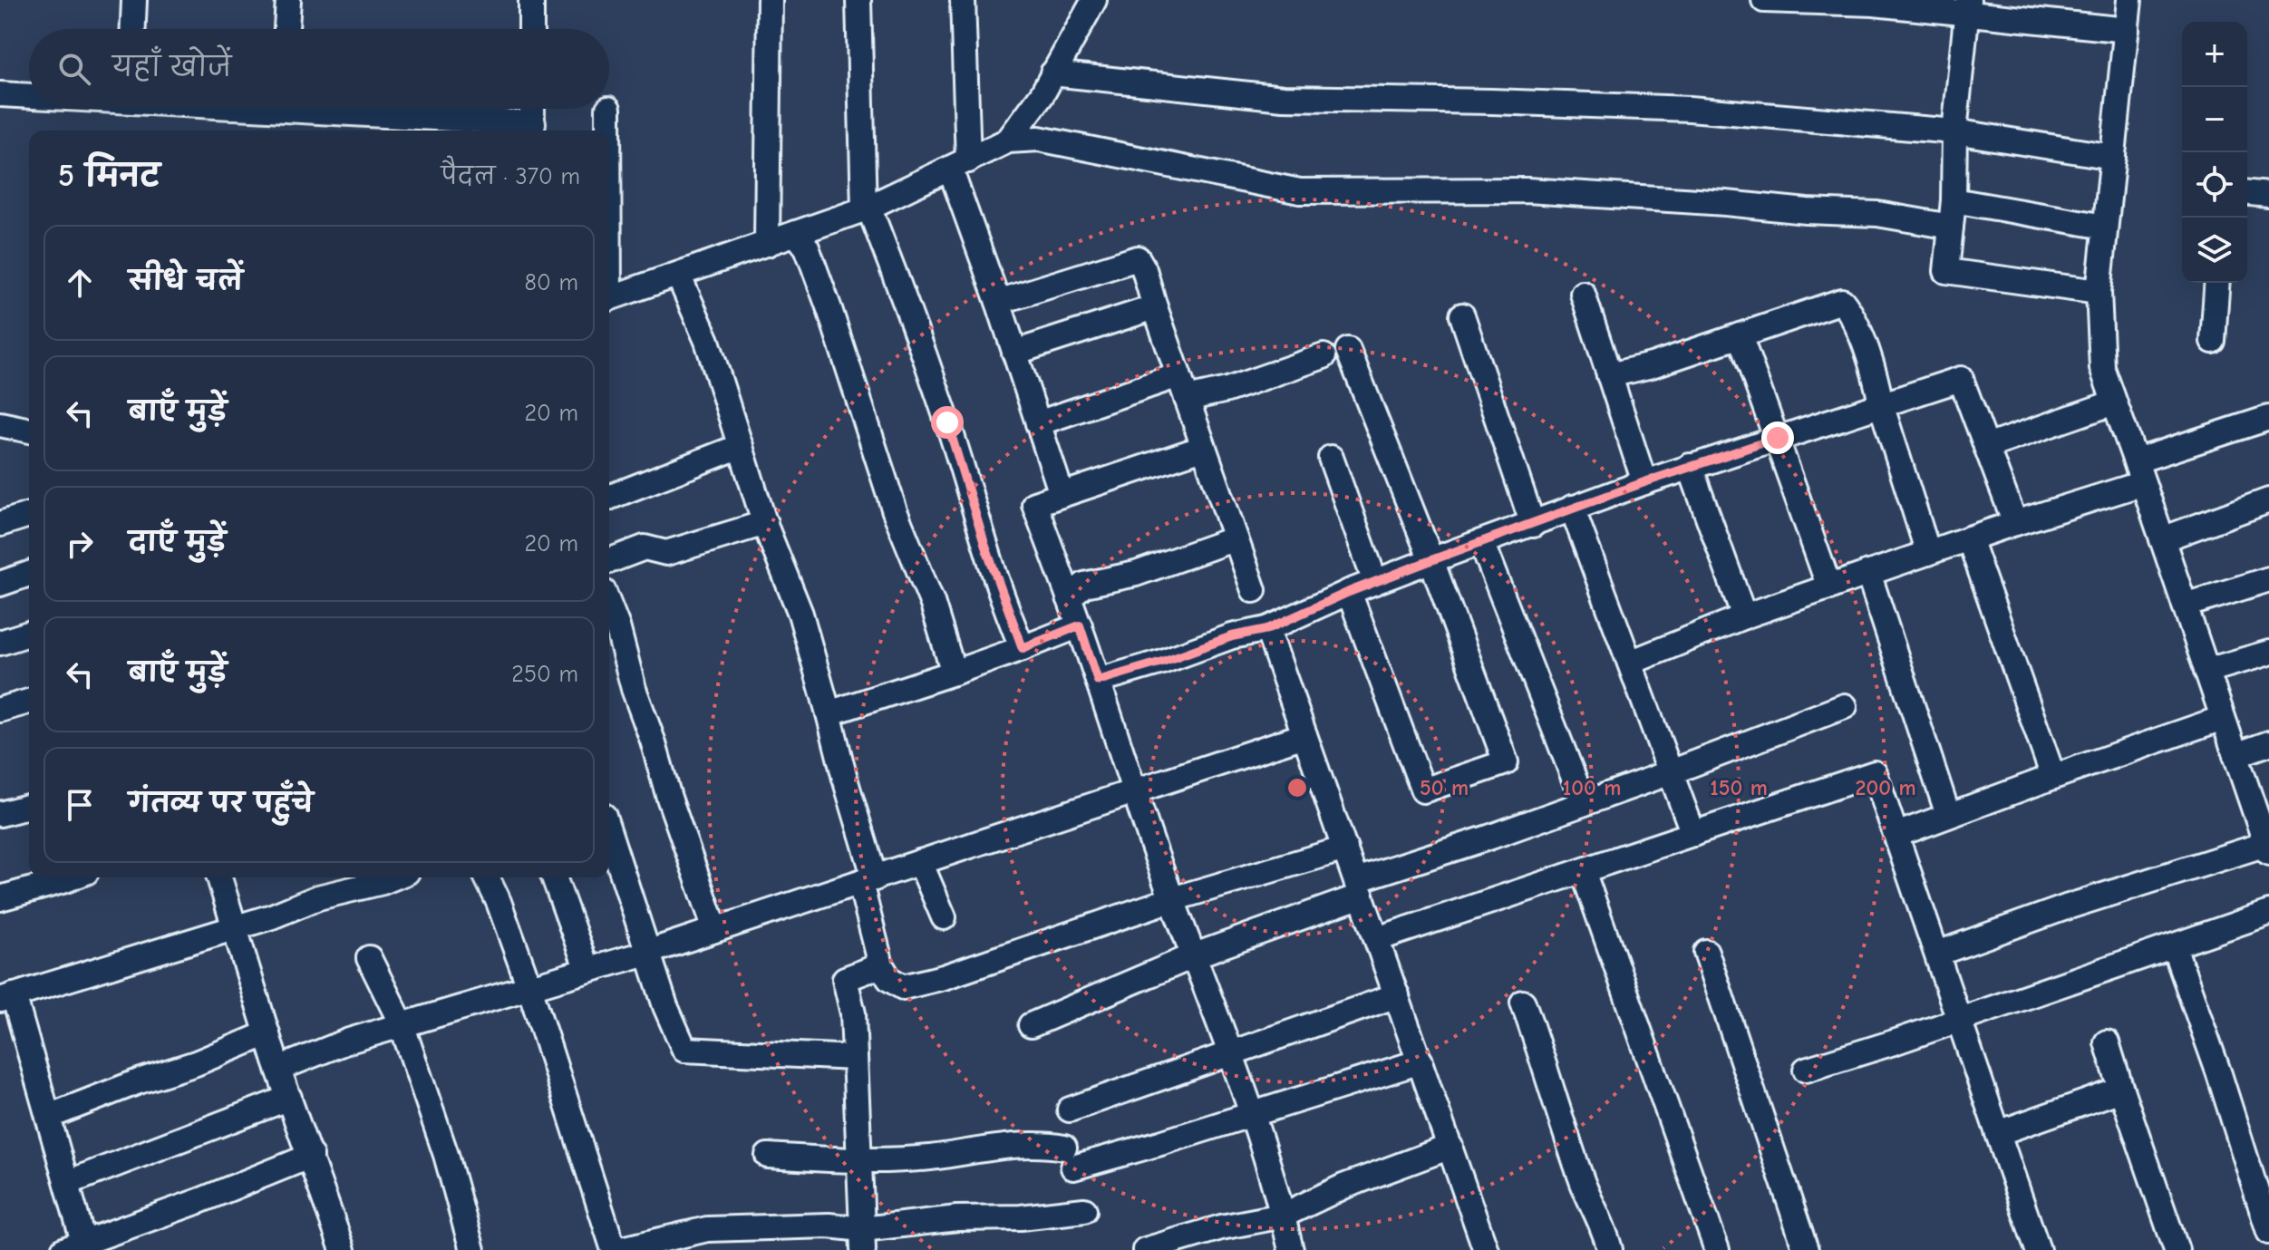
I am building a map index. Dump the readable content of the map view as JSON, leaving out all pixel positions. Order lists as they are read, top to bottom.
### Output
{
  "page": {
    "map_buttons": ["+", "−"],
    "search": "यहाँ खोजें",
    "heading": ["5 मिनट", "पैदल · 370 m"],
    "list": [
      ["सीधे चलें", "80 m"],
      ["बाएँ मुड़ें", "20 m"],
      ["दाएँ मुड़ें", "20 m"],
      ["बाएँ मुड़ें", "250 m"],
      "गंतव्य पर पहुँचे"
    ]
  },
  "rings": [
    "50 m",
    "100 m",
    "150 m",
    "200 m"
  ]
}
